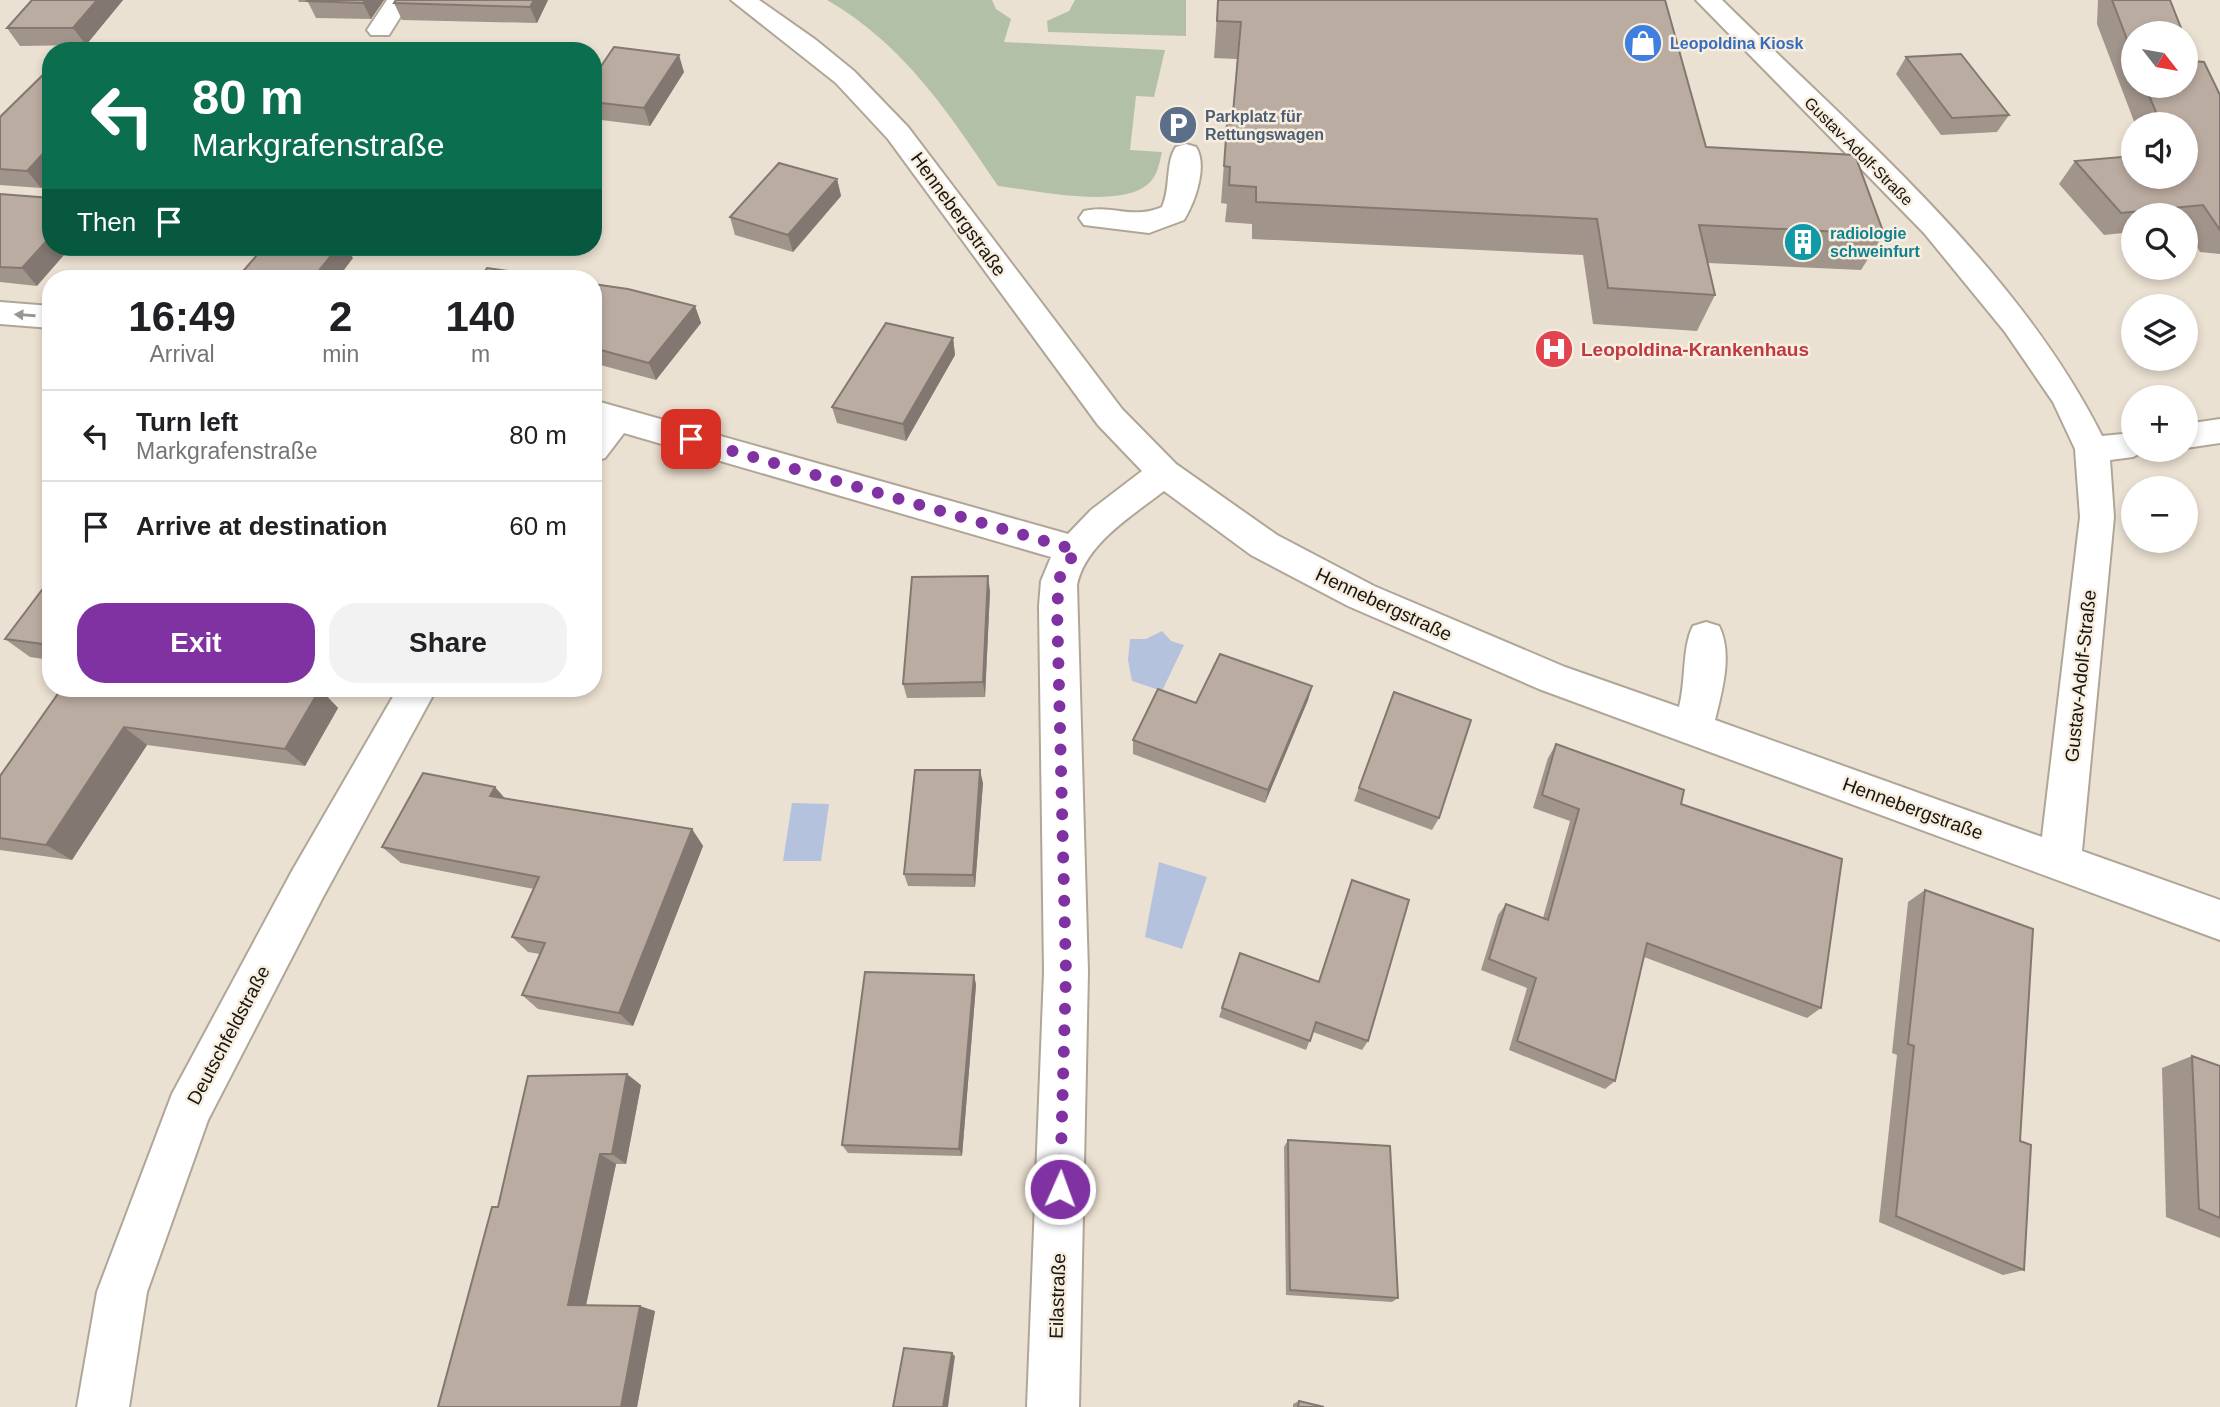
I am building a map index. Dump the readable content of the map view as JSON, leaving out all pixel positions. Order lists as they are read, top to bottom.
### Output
{
  "streets": {
    "street": [
      "Gustav-Adolf-Straße",
      "Hennebergstraße",
      "Deutschfeldstraße",
      "Eilastraße"
    ]
  },
  "crossings": [
    ["Gustav-Adolf-Straße", "Hennebergstraße"],
    ["Hennebergstraße", "Eilastraße"]
  ],
  "places": {
    "shop": ["Leopoldina Kiosk"],
    "parking": ["Parkplatz für Rettungswagen"],
    "building": ["radiologie schweinfurt"],
    "hospital": ["Leopoldina-Krankenhaus"]
  },
  "north": "bottom right",
  "page": {
    "map_buttons": ["+", "−"],
    "turn": ["80 m", "Markgrafenstraße"],
    "then": "Then",
    "eta": [
      "16:49",
      "Arrival",
      "2",
      "min",
      "140",
      "m"
    ],
    "list": [
      {
        "name": "Turn left",
        "note": "Markgrafenstraße",
        "value": "80 m"
      },
      {
        "name": "Arrive at destination",
        "value": "60 m"
      }
    ],
    "buttons": ["Exit", "Share"]
  }
}
